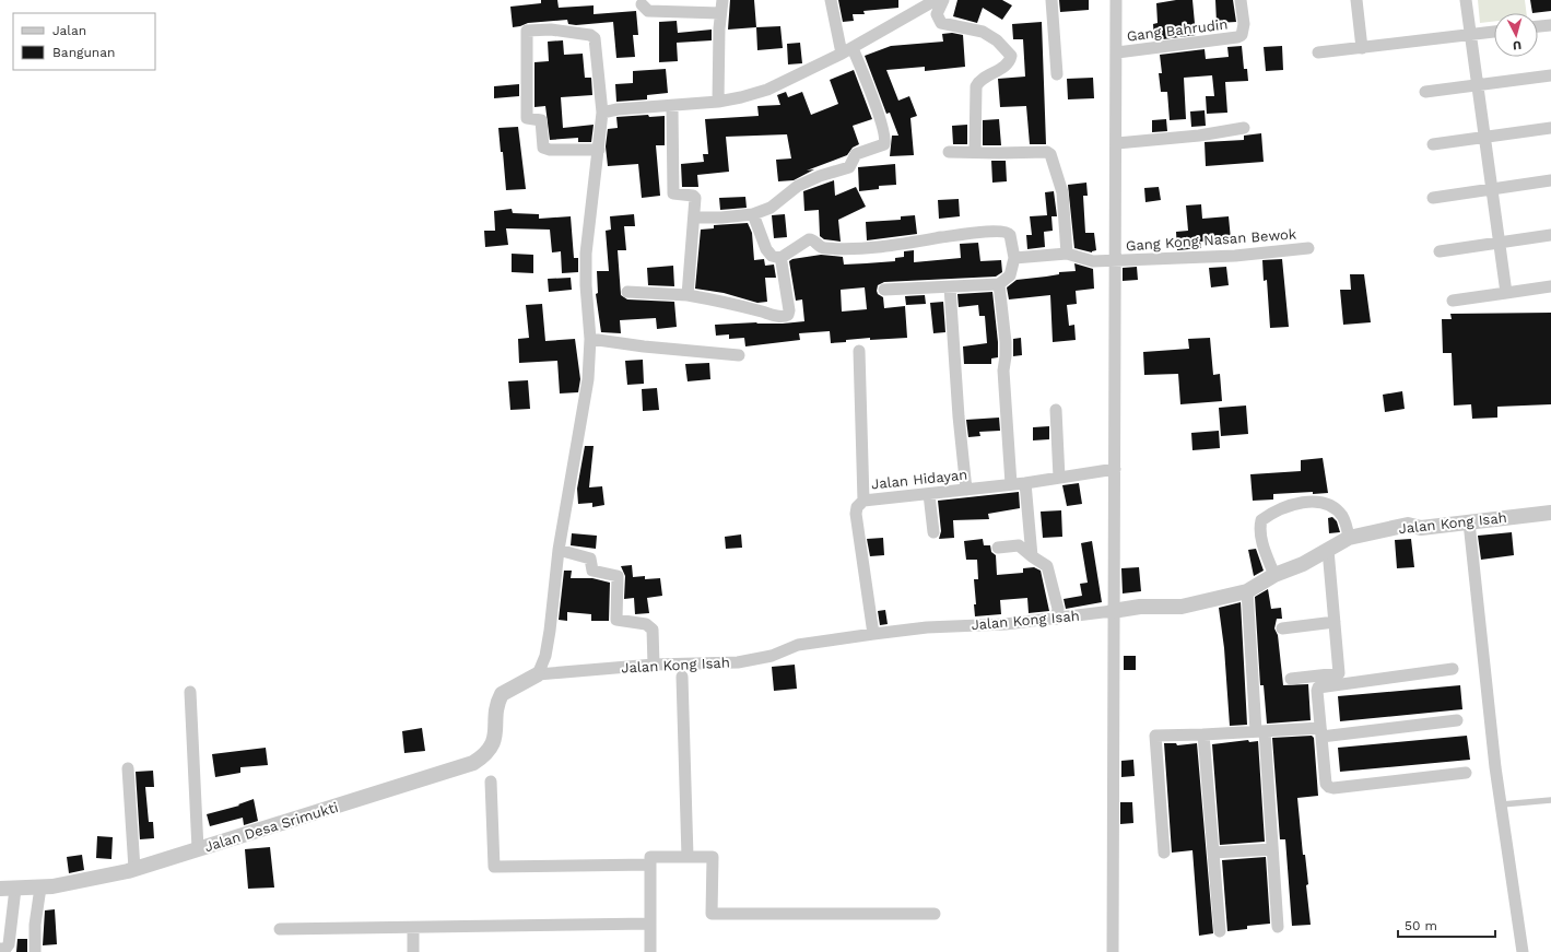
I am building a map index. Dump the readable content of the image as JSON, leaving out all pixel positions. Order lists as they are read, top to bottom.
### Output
{
  "streets": {
    "street": [
      "Gang Bahrudin",
      "Gang Kong Nasan Bewok",
      "Jalan Hidayan",
      "Jalan Kong Isah",
      "Jalan Desa Srimukti"
    ]
  },
  "crossings": [
    ["Jalan Hidayan", "Jalan Kong Isah"],
    ["Jalan Kong Isah", "Jalan Desa Srimukti"]
  ],
  "legend": ["Jalan", "Bangunan"],
  "scale_bar": "50 m",
  "north": "bottom"
}
